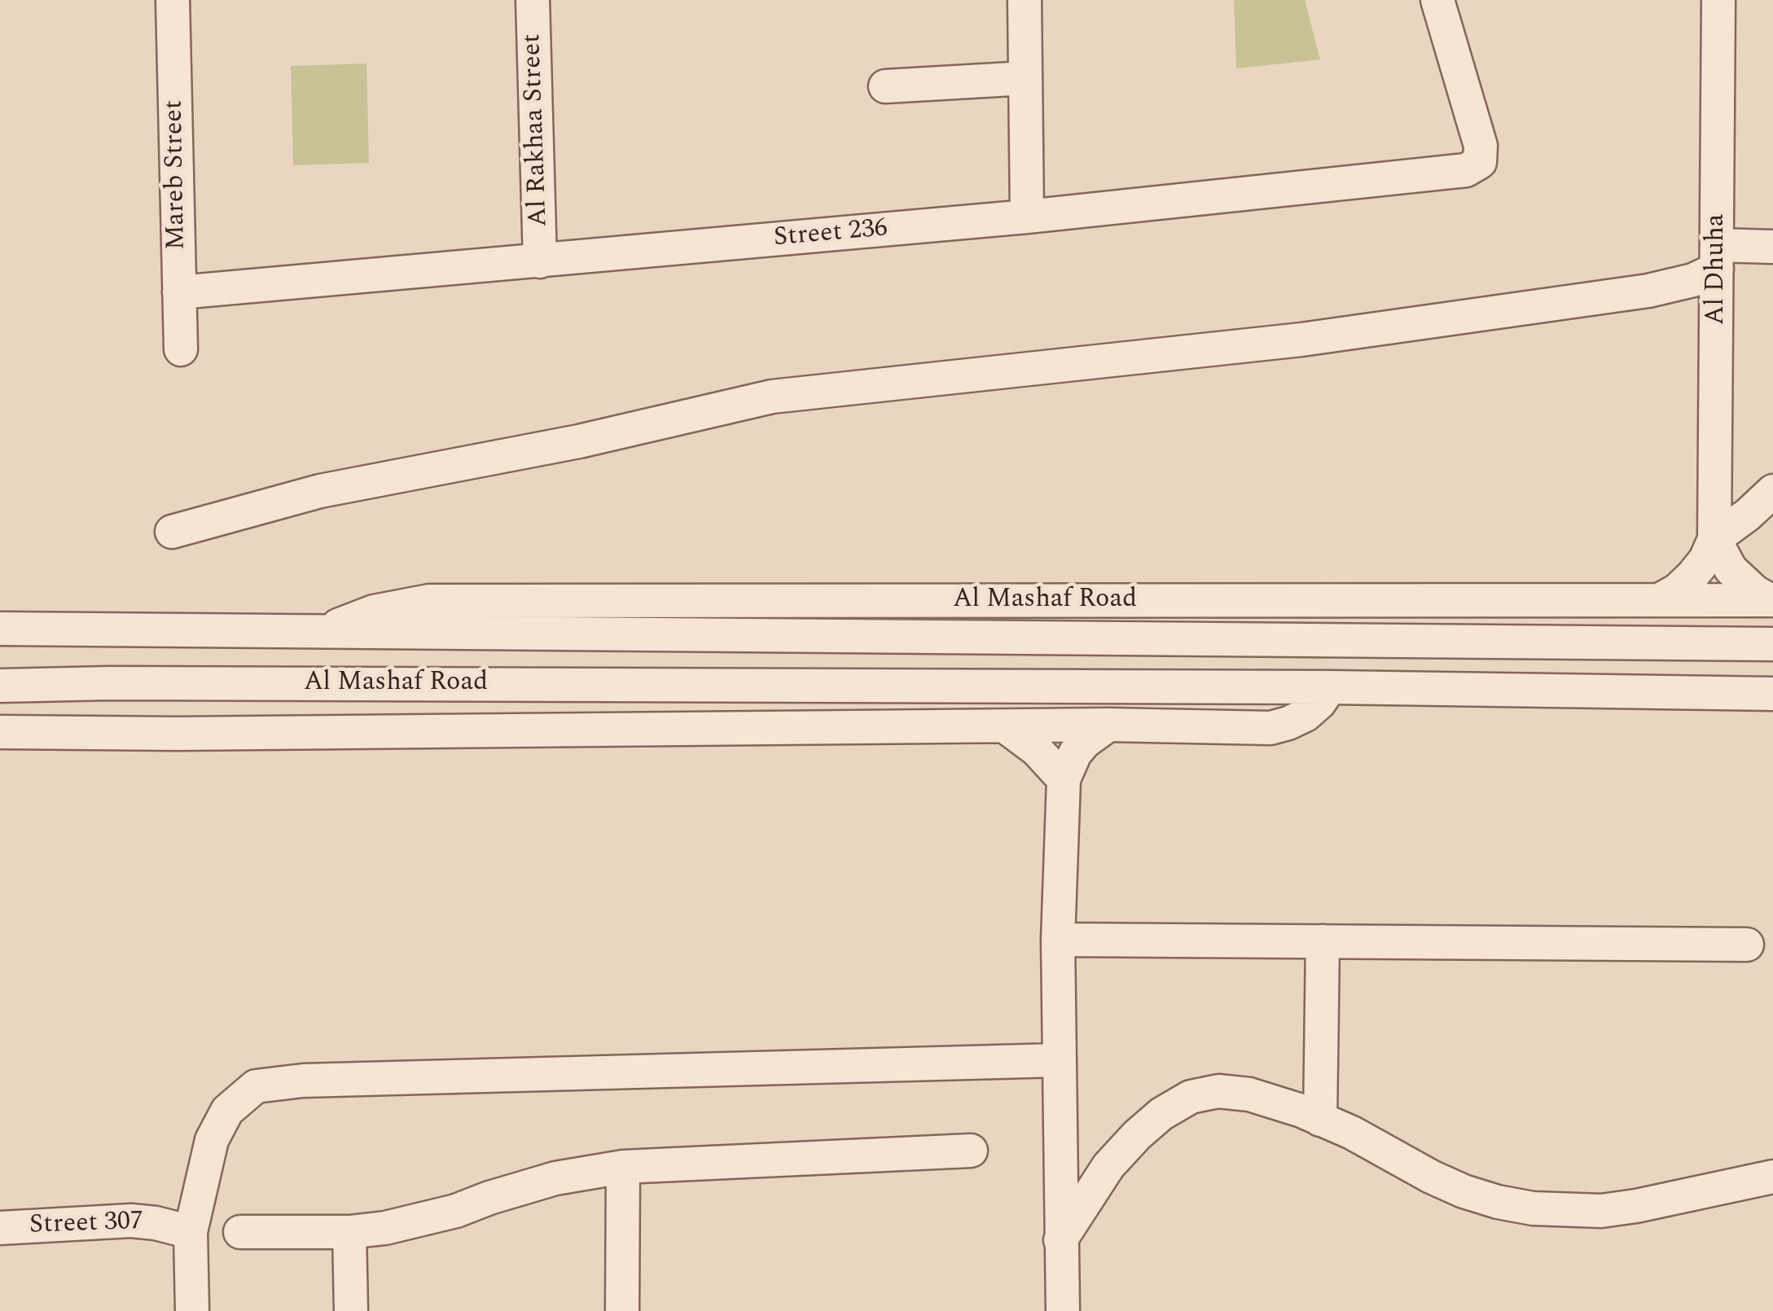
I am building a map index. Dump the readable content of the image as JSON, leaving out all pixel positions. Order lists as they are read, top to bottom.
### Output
{
  "streets": {
    "street": [
      "Al Rakhaa Street",
      "Mareb Street",
      "Street 236",
      "Al Dhuha",
      "Al Mashaf Road",
      "Street 307"
    ]
  },
  "crossings": [
    ["Al Rakhaa Street", "Street 236"],
    ["Mareb Street", "Street 236"]
  ]
}
